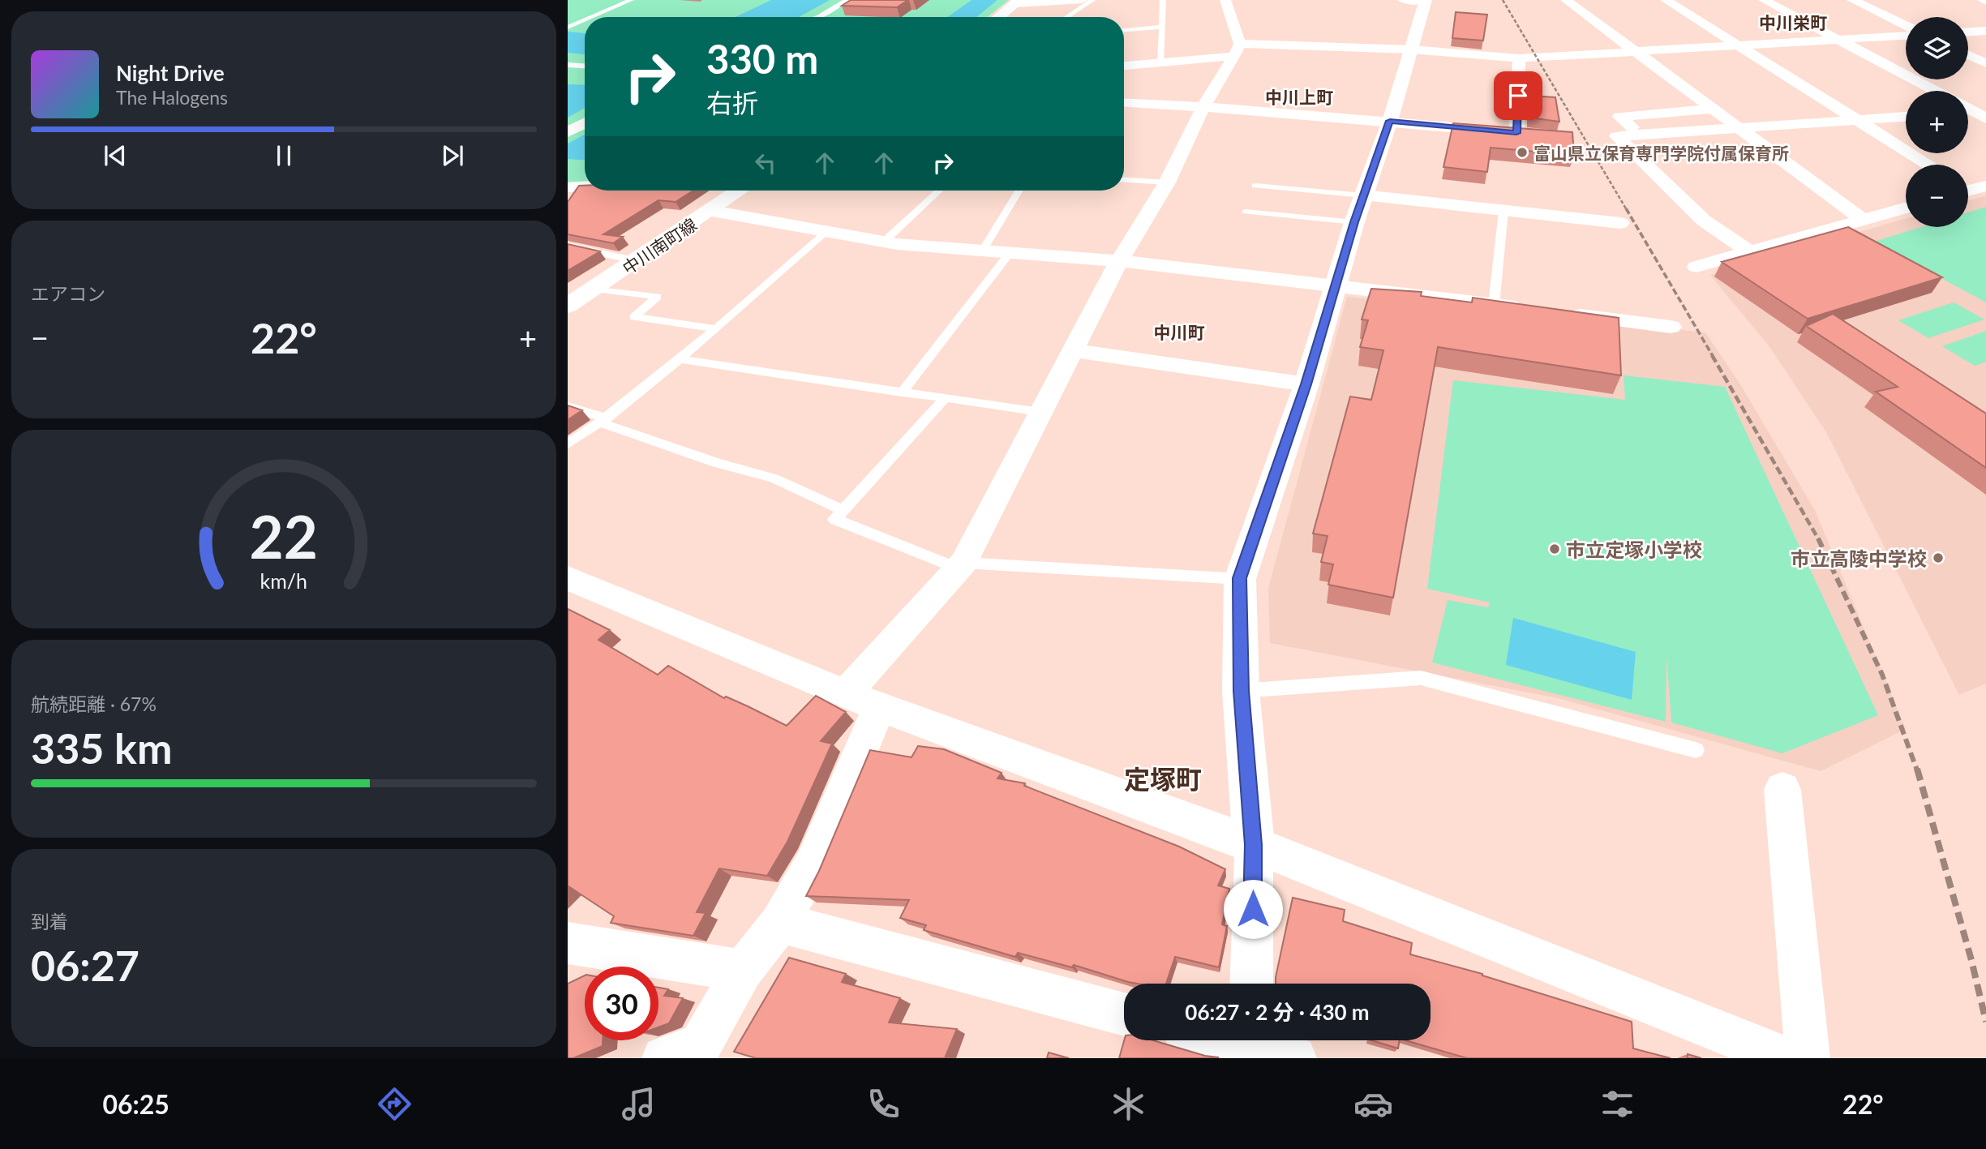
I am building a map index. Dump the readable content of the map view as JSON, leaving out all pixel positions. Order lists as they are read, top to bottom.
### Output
{
  "streets": {
    "street": ["中川南町線"]
  },
  "districts": [
    "中川栄町",
    "中川上町",
    "中川町",
    "定塚町"
  ],
  "places": ["富山県立保育専門学院付属保育所", "市立定塚小学校", "市立高陵中学校"],
  "page": {
    "map_buttons": ["+", "−"],
    "turn": ["330 m", "右折"],
    "song": ["Night Drive", "The Halogens"],
    "tile": [
      "エアコン",
      ["航続距離 · 67%", "335 km"],
      ["到着", "06:27"]
    ],
    "heat": ["−", "22°", "+"],
    "limit": "30",
    "trip": "06:27 · 2 分 · 430 m",
    "tabs": ["06:25", "22°"],
    "gauge": ["22", "km/h"]
  }
}
